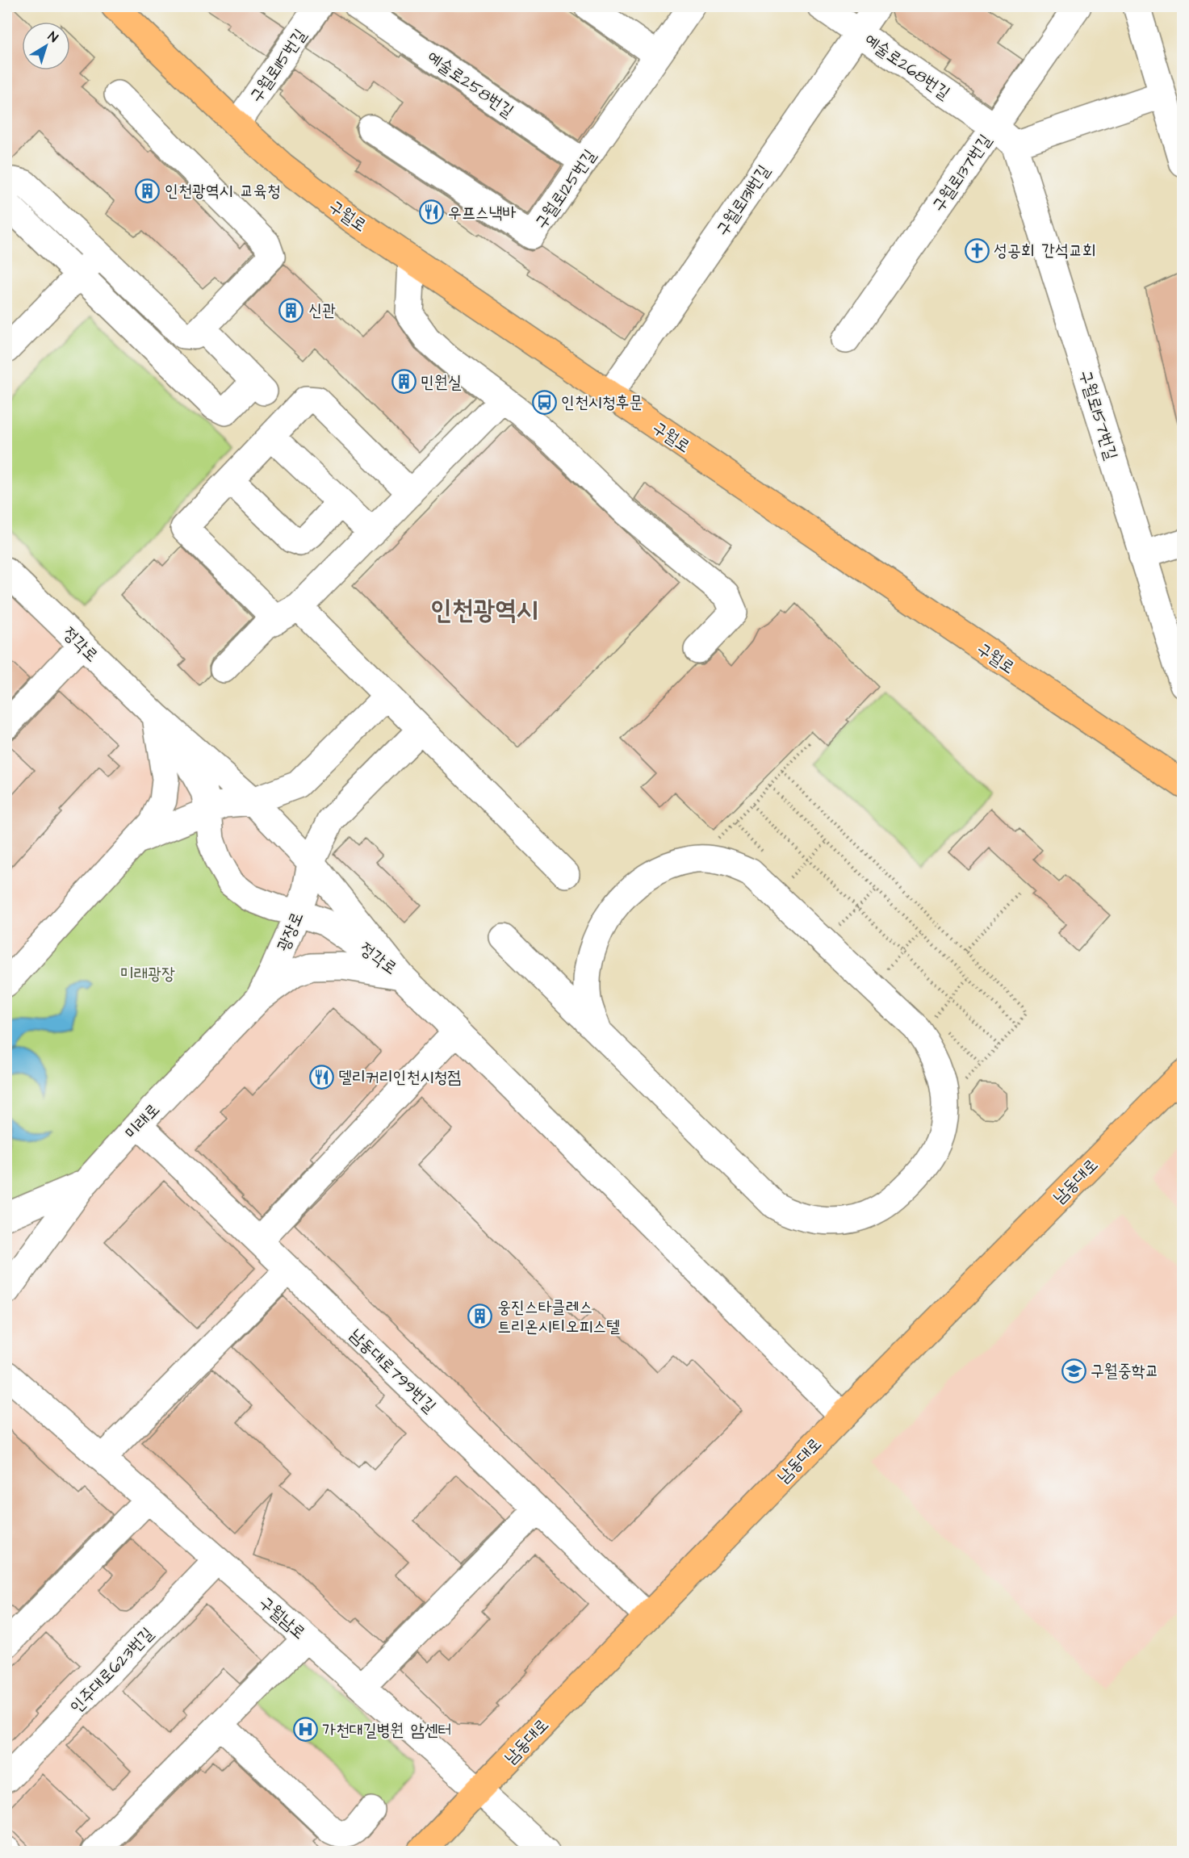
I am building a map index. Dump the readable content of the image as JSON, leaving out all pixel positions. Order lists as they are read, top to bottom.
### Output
{
  "streets": {
    "main road": ["구월로", "남동대로"],
    "street": [
      "구월로115번길",
      "예술로268번길",
      "예술로258번길",
      "구월로137번길",
      "구월로125번길",
      "구월로131번길",
      "구월로157번길",
      "정각로",
      "광장로",
      "미래로",
      "남동대로799번길",
      "구월남로",
      "인주대로623번길"
    ]
  },
  "crossings": [
    ["구월로115번길", "구월로"],
    ["예술로268번길", "구월로137번길"],
    ["예술로268번길", "구월로131번길"],
    ["예술로258번길", "구월로125번길"],
    ["구월로131번길", "구월로"],
    ["정각로", "광장로"],
    ["광장로", "미래로"],
    ["미래로", "남동대로799번길"],
    ["남동대로", "남동대로799번길"],
    ["남동대로", "구월남로"],
    ["구월남로", "인주대로623번길"]
  ],
  "districts": ["인천광역시"],
  "parks": ["미래광장"],
  "places": {
    "building": [
      "인천광역시 교육청",
      "신관",
      "민원실",
      "웅진스타클레스 트리온시티오피스텔"
    ],
    "restaurant": ["우프스낵바", "델리커리인천시청점"],
    "church": ["성공회 간석교회"],
    "bus stop": ["인천시청후문"],
    "school or university": ["구월중학교"],
    "hospital": ["가천대길병원 암센터"]
  },
  "north": "top right"
}
